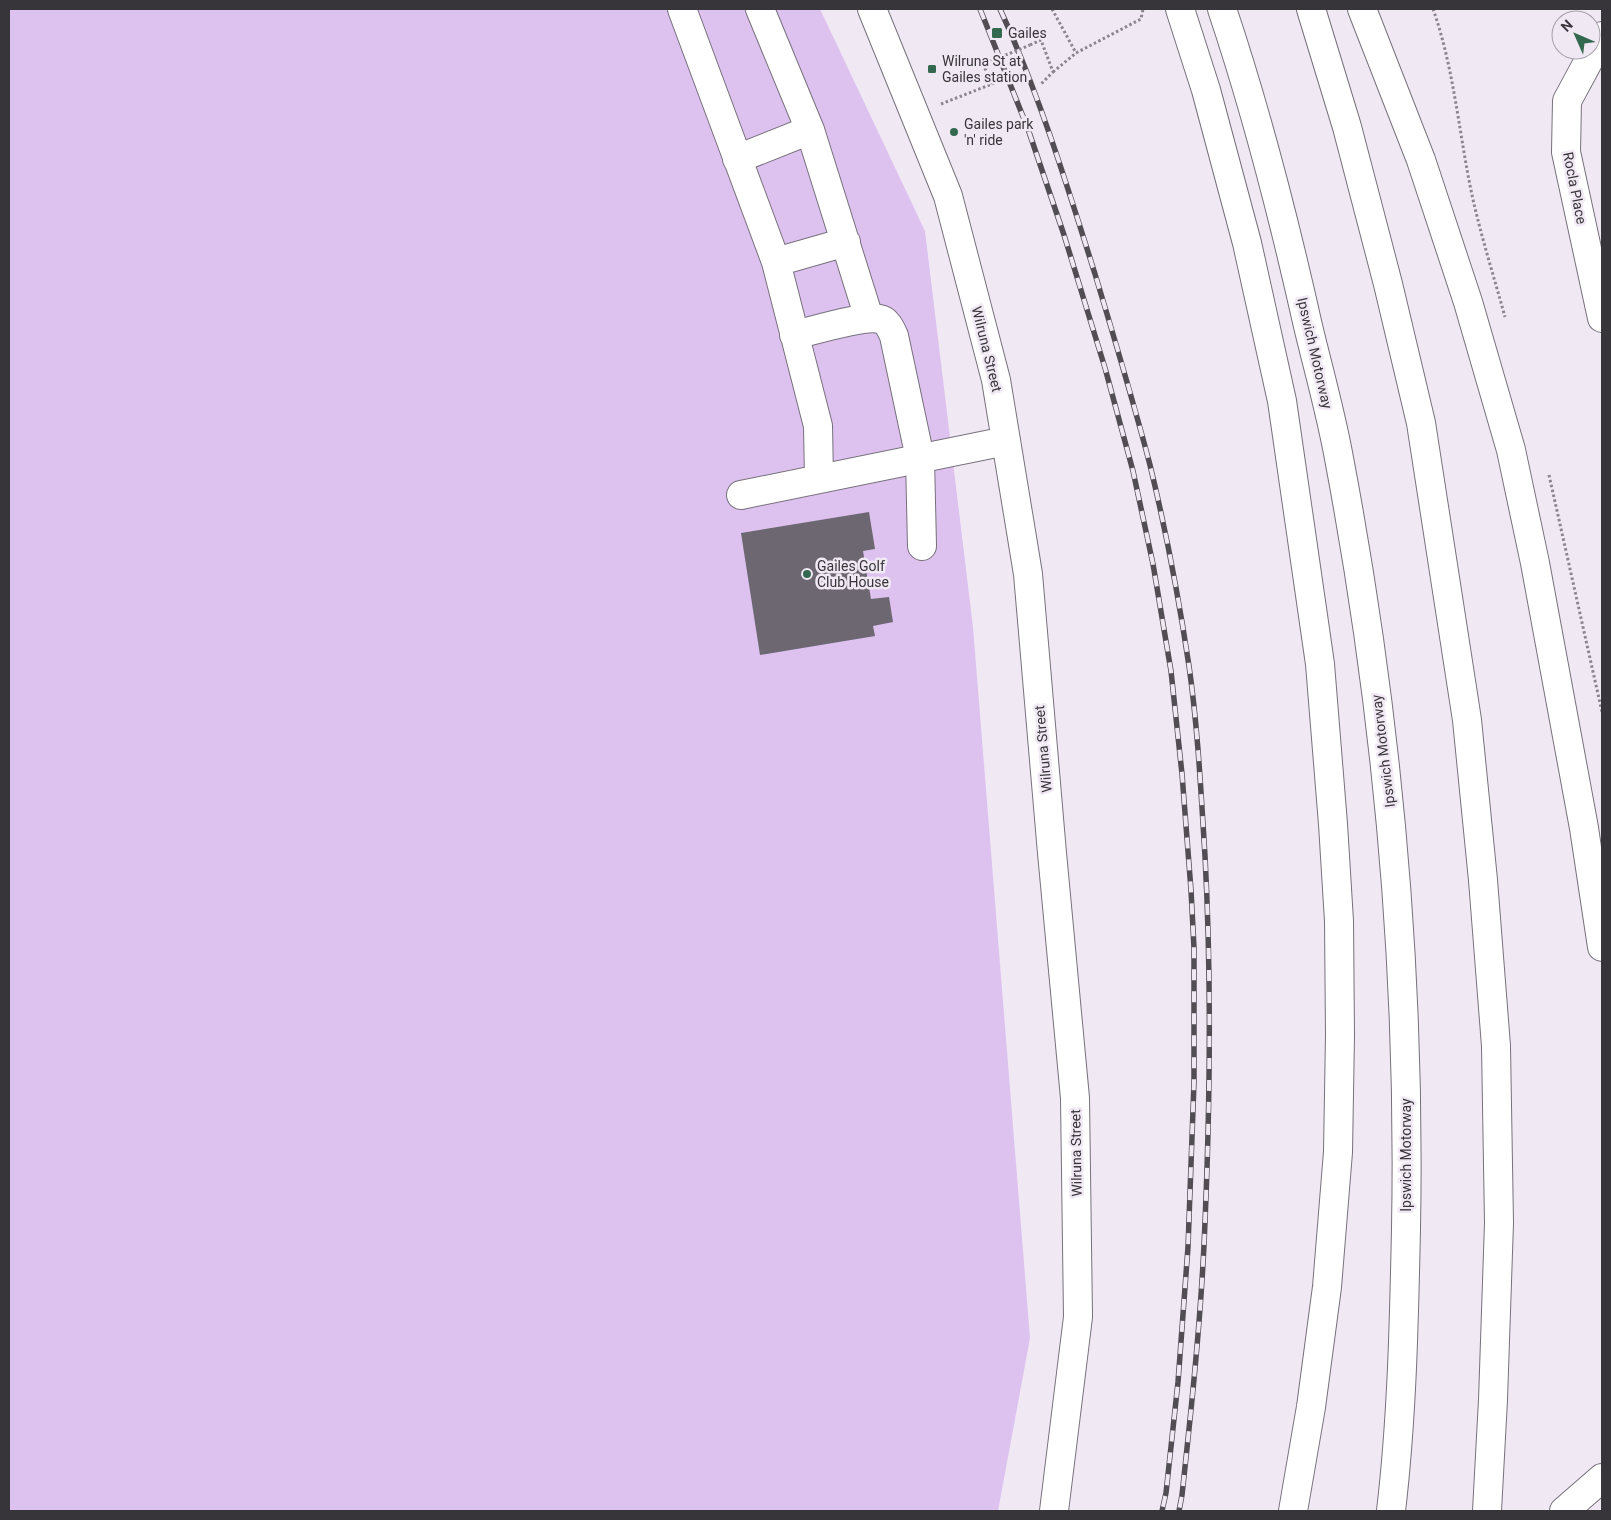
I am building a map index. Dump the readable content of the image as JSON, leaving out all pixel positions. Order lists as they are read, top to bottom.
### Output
{
  "streets": {
    "main road": ["Rocla Place", "Wilruna Street", "Ipswich Motorway"]
  },
  "places": {
    "transit": ["Gailes", "Wilruna St at Gailes station"],
    "other": ["Gailes park 'n' ride", "Gailes Golf Club House"]
  },
  "north": "top left"
}
